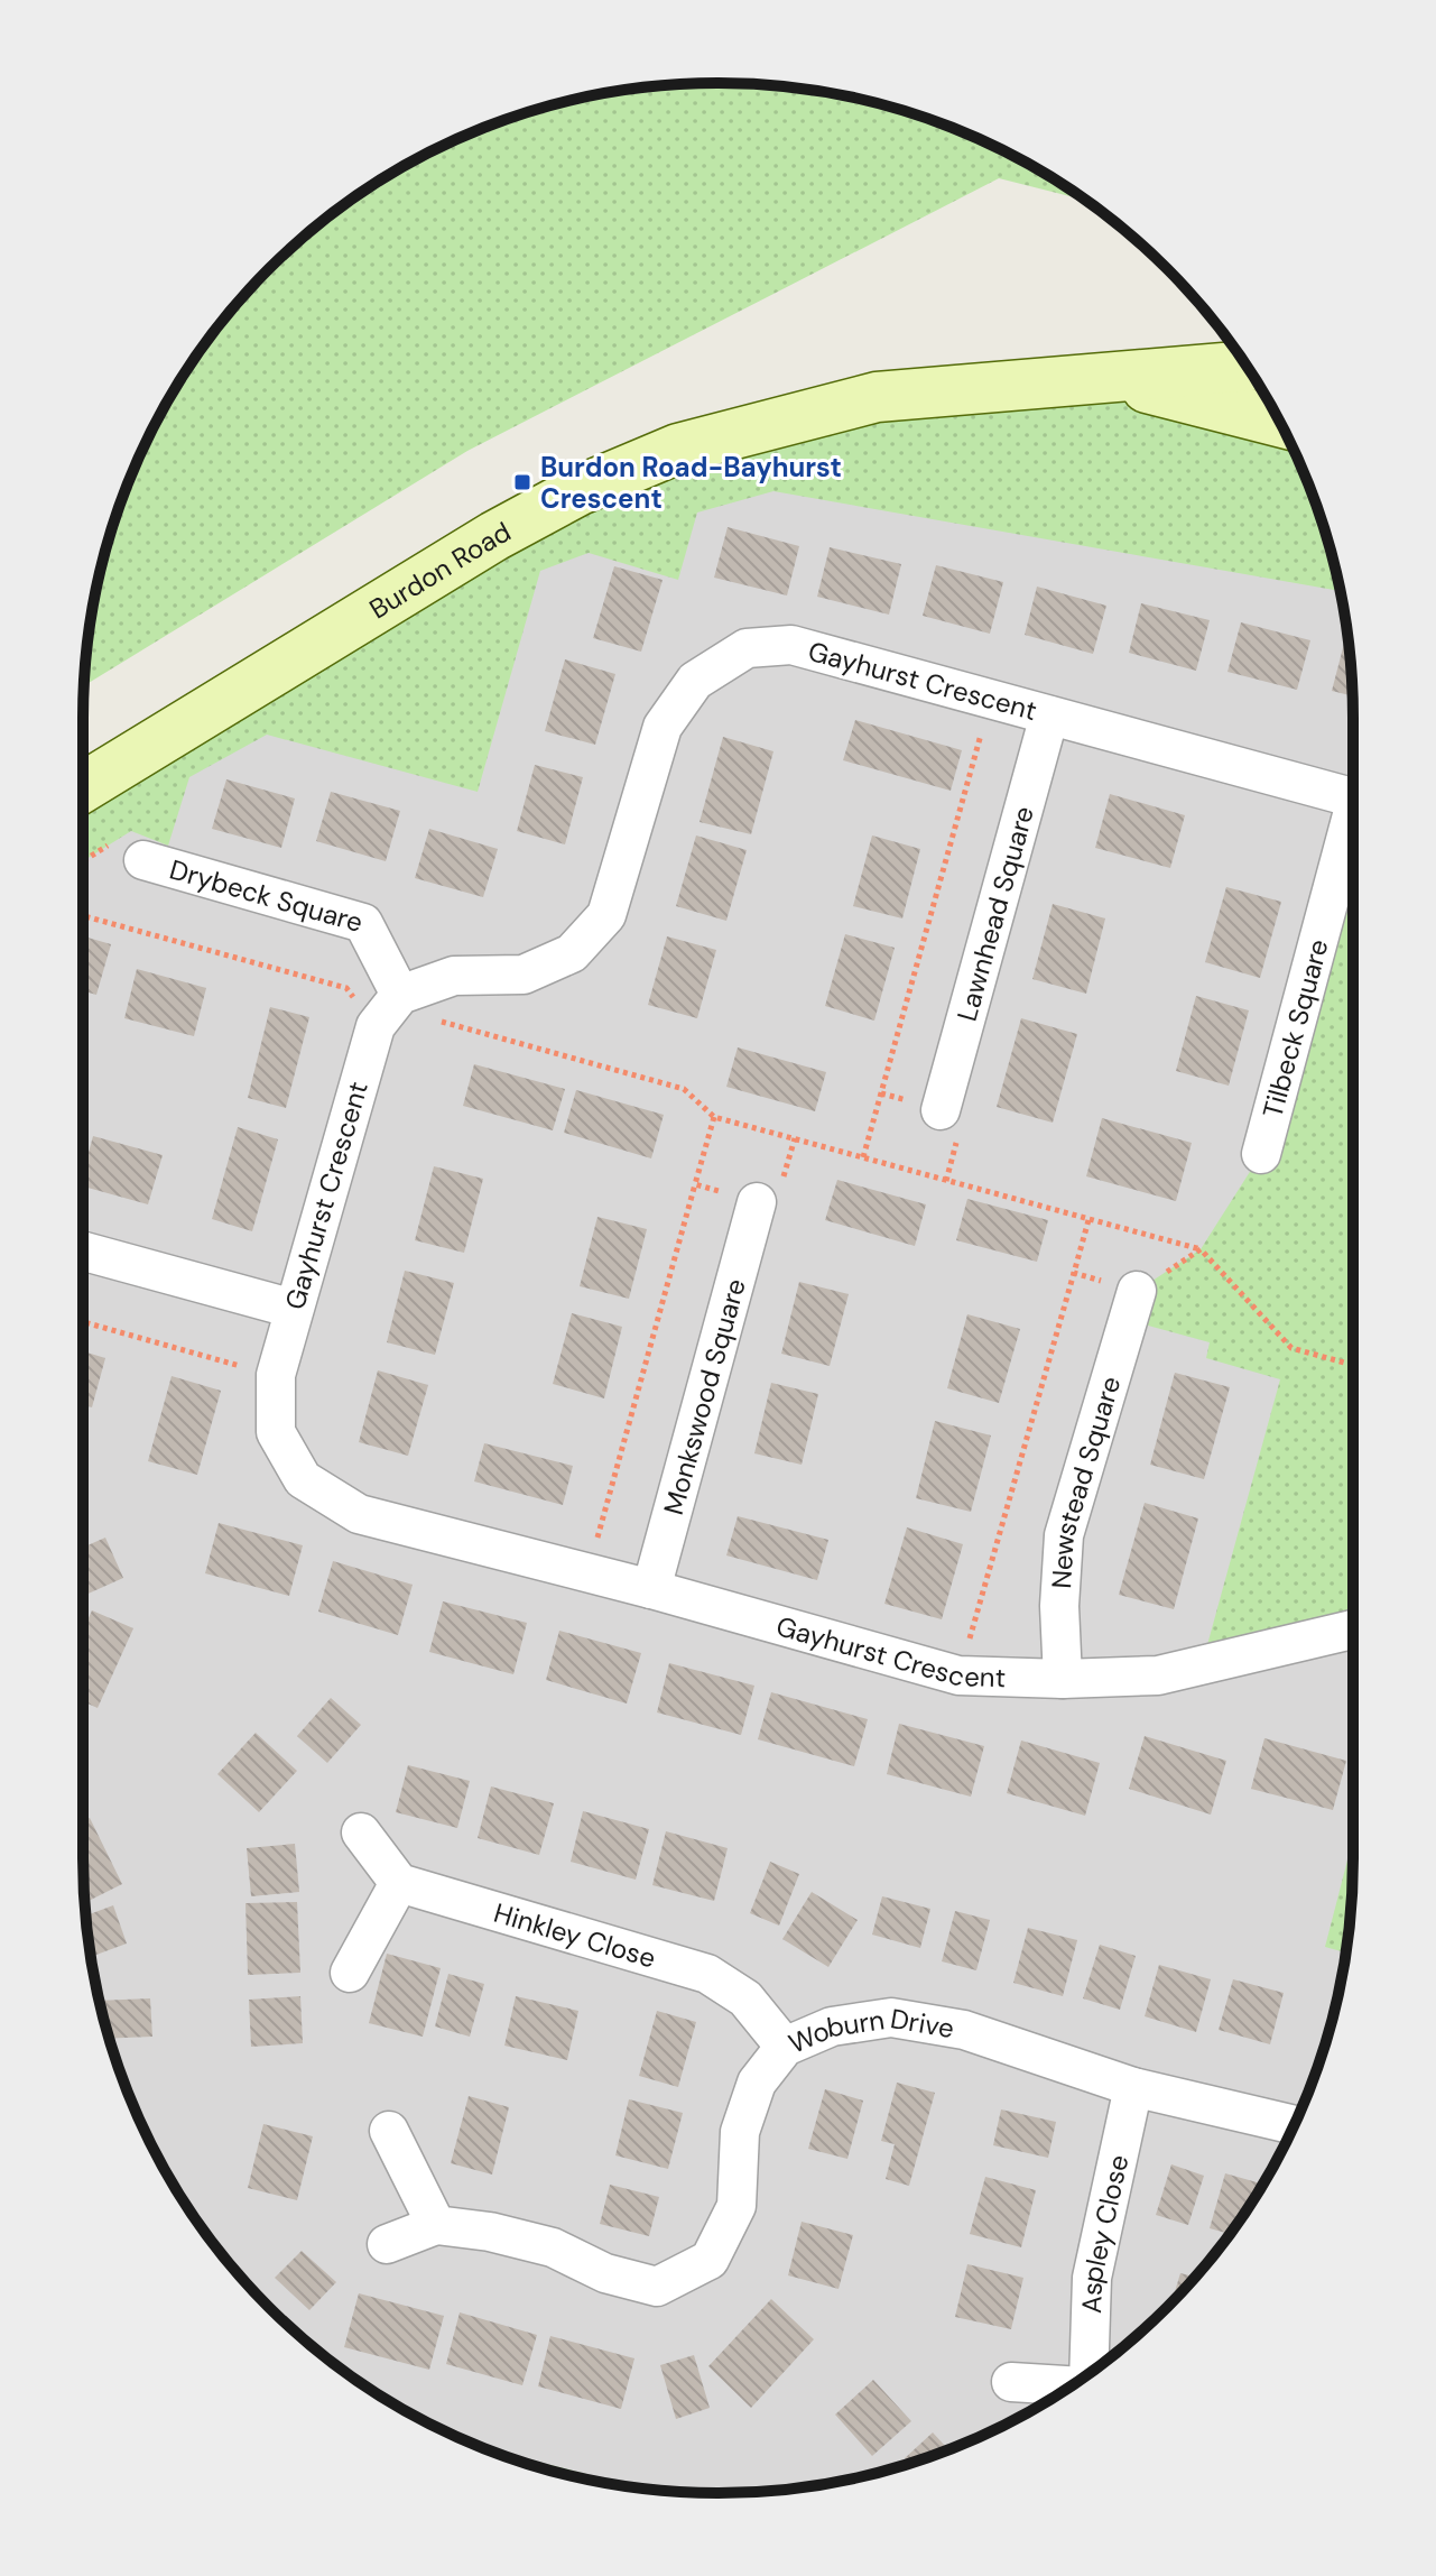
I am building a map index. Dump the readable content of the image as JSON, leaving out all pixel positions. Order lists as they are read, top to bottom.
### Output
{
  "streets": {
    "main road": ["Burdon Road"],
    "street": [
      "Gayhurst Crescent",
      "Drybeck Square",
      "Lawnhead Square",
      "Tilbeck Square",
      "Monkswood Square",
      "Newstead Square",
      "Hinkley Close",
      "Woburn Drive",
      "Aspley Close"
    ]
  },
  "crossings": [
    ["Gayhurst Crescent", "Drybeck Square"],
    ["Gayhurst Crescent", "Lawnhead Square"],
    ["Gayhurst Crescent", "Monkswood Square"],
    ["Gayhurst Crescent", "Newstead Square"],
    ["Hinkley Close", "Woburn Drive"],
    ["Woburn Drive", "Aspley Close"]
  ],
  "places": {
    "transit": ["Burdon Road-Bayhurst Crescent"]
  }
}
